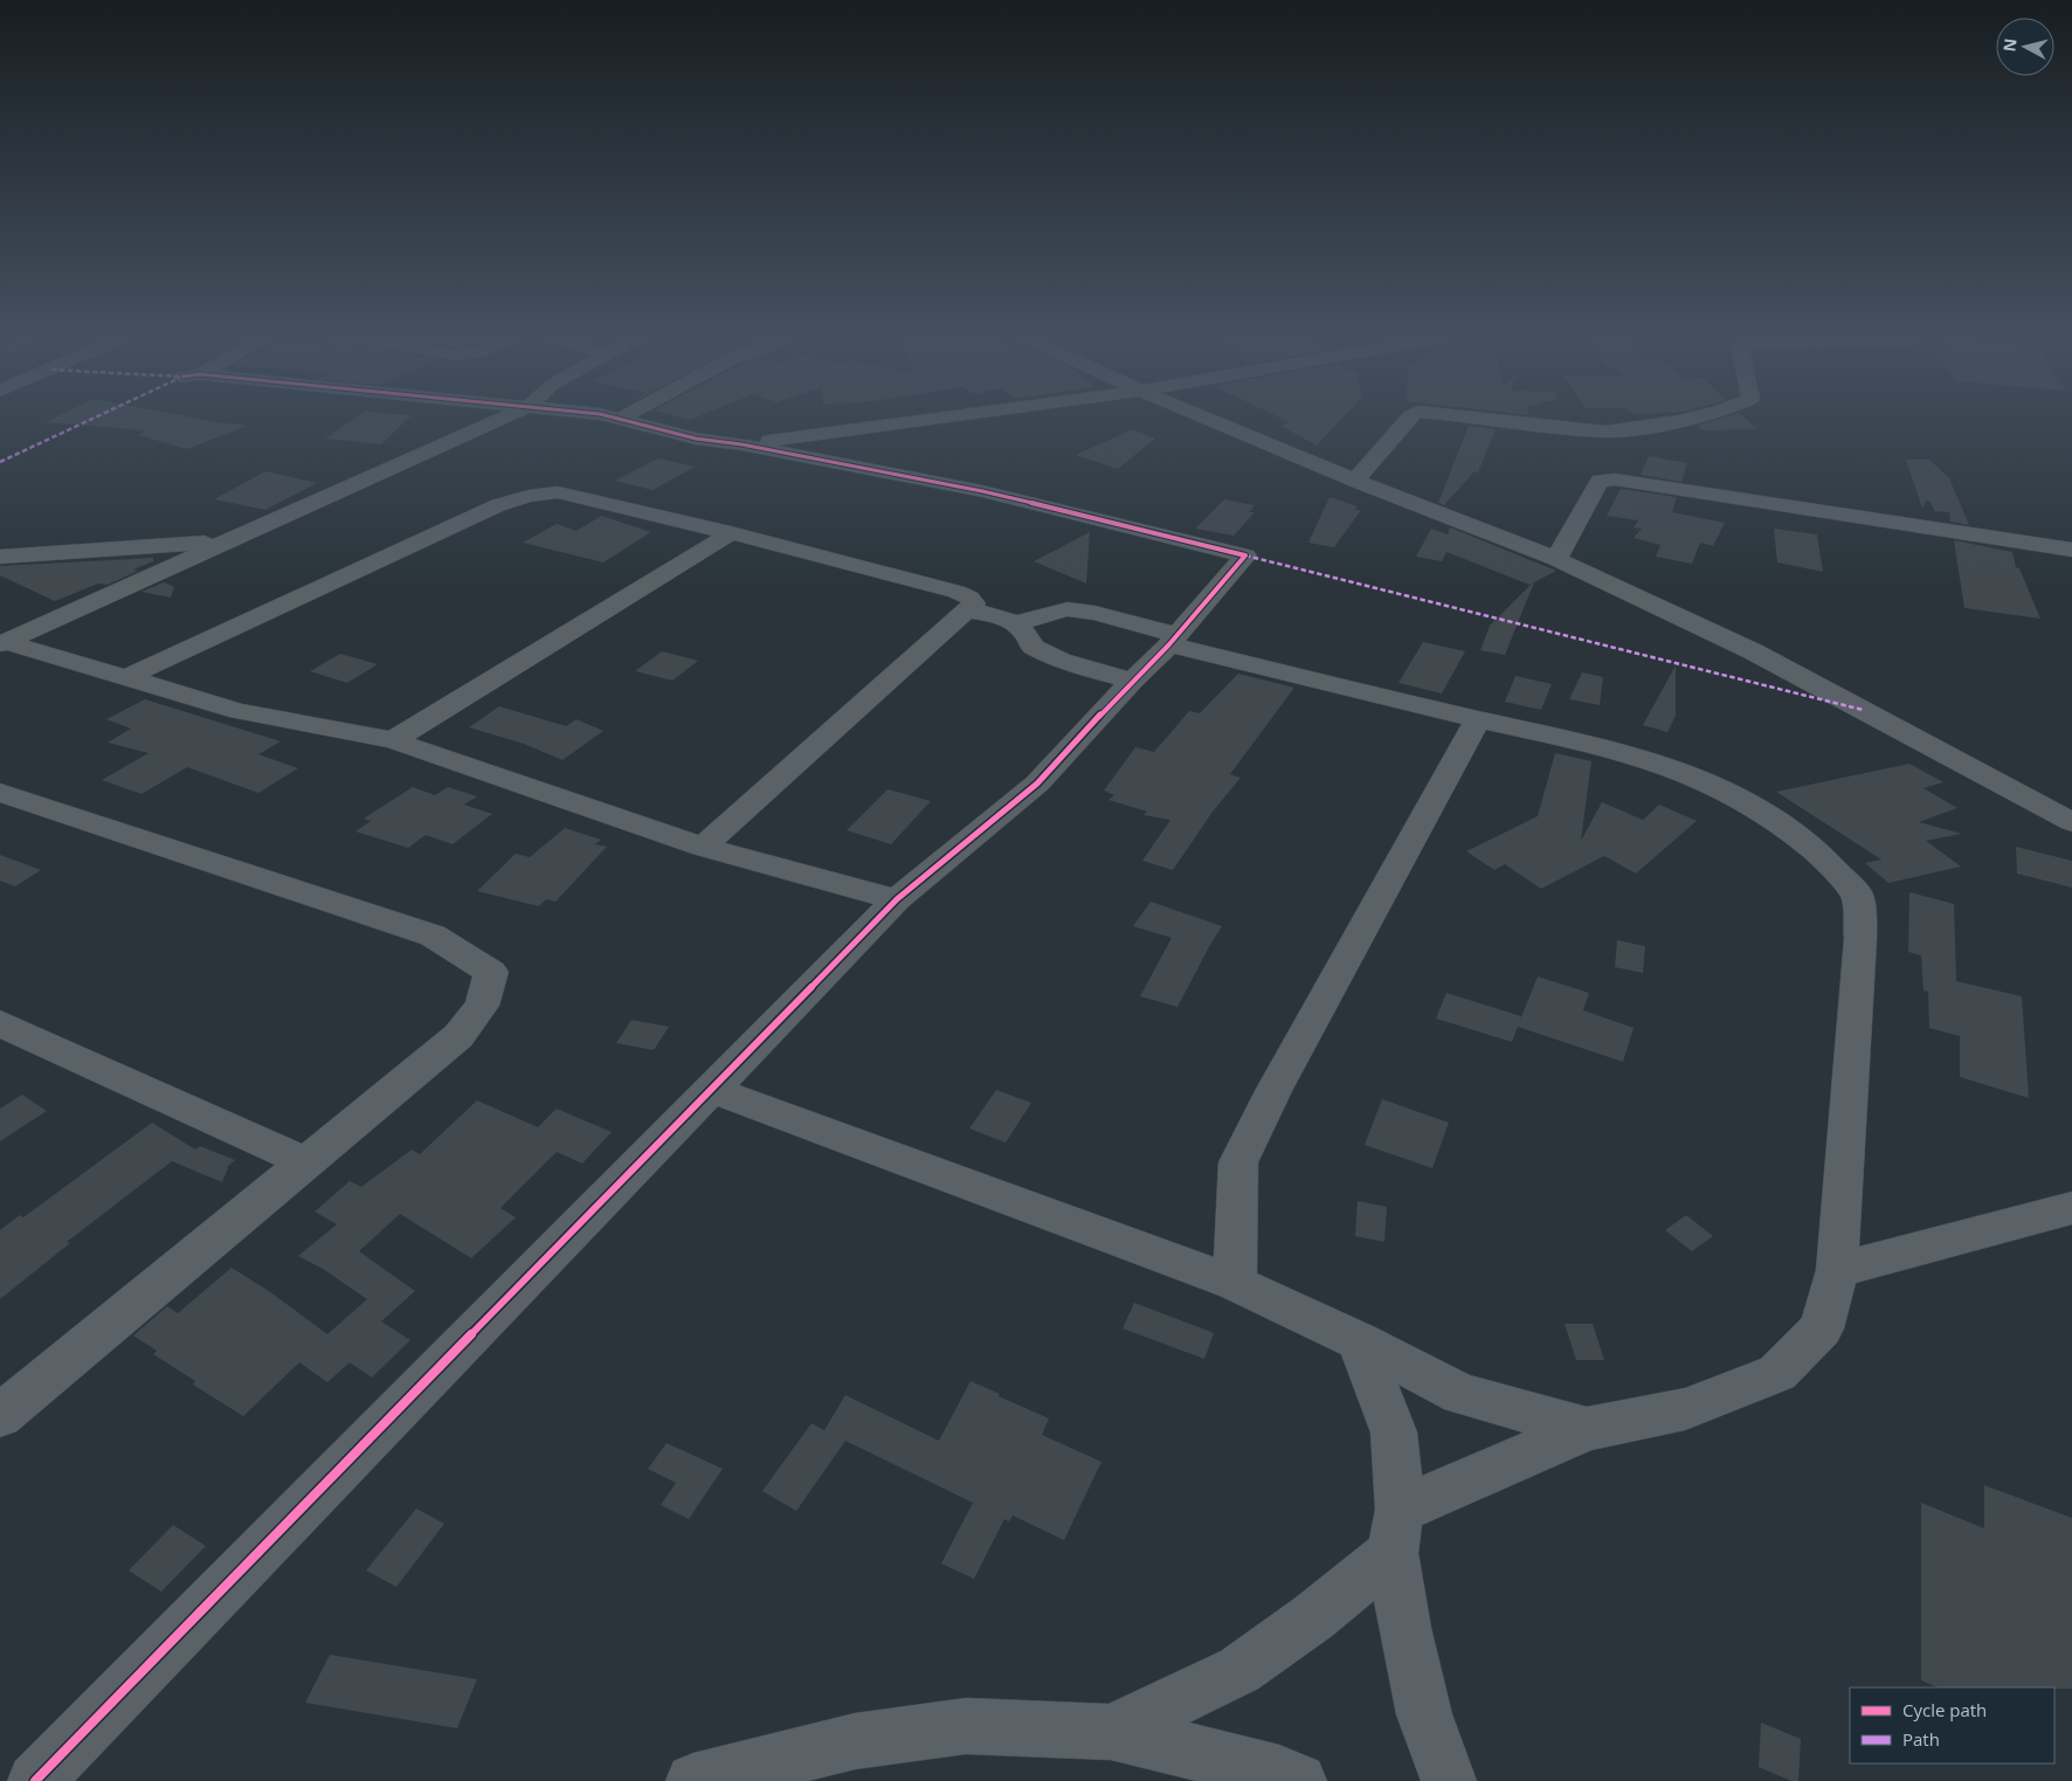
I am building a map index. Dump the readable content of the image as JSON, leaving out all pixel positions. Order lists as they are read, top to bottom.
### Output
{
  "legend": ["Cycle path", "Path"],
  "north": "left"
}
